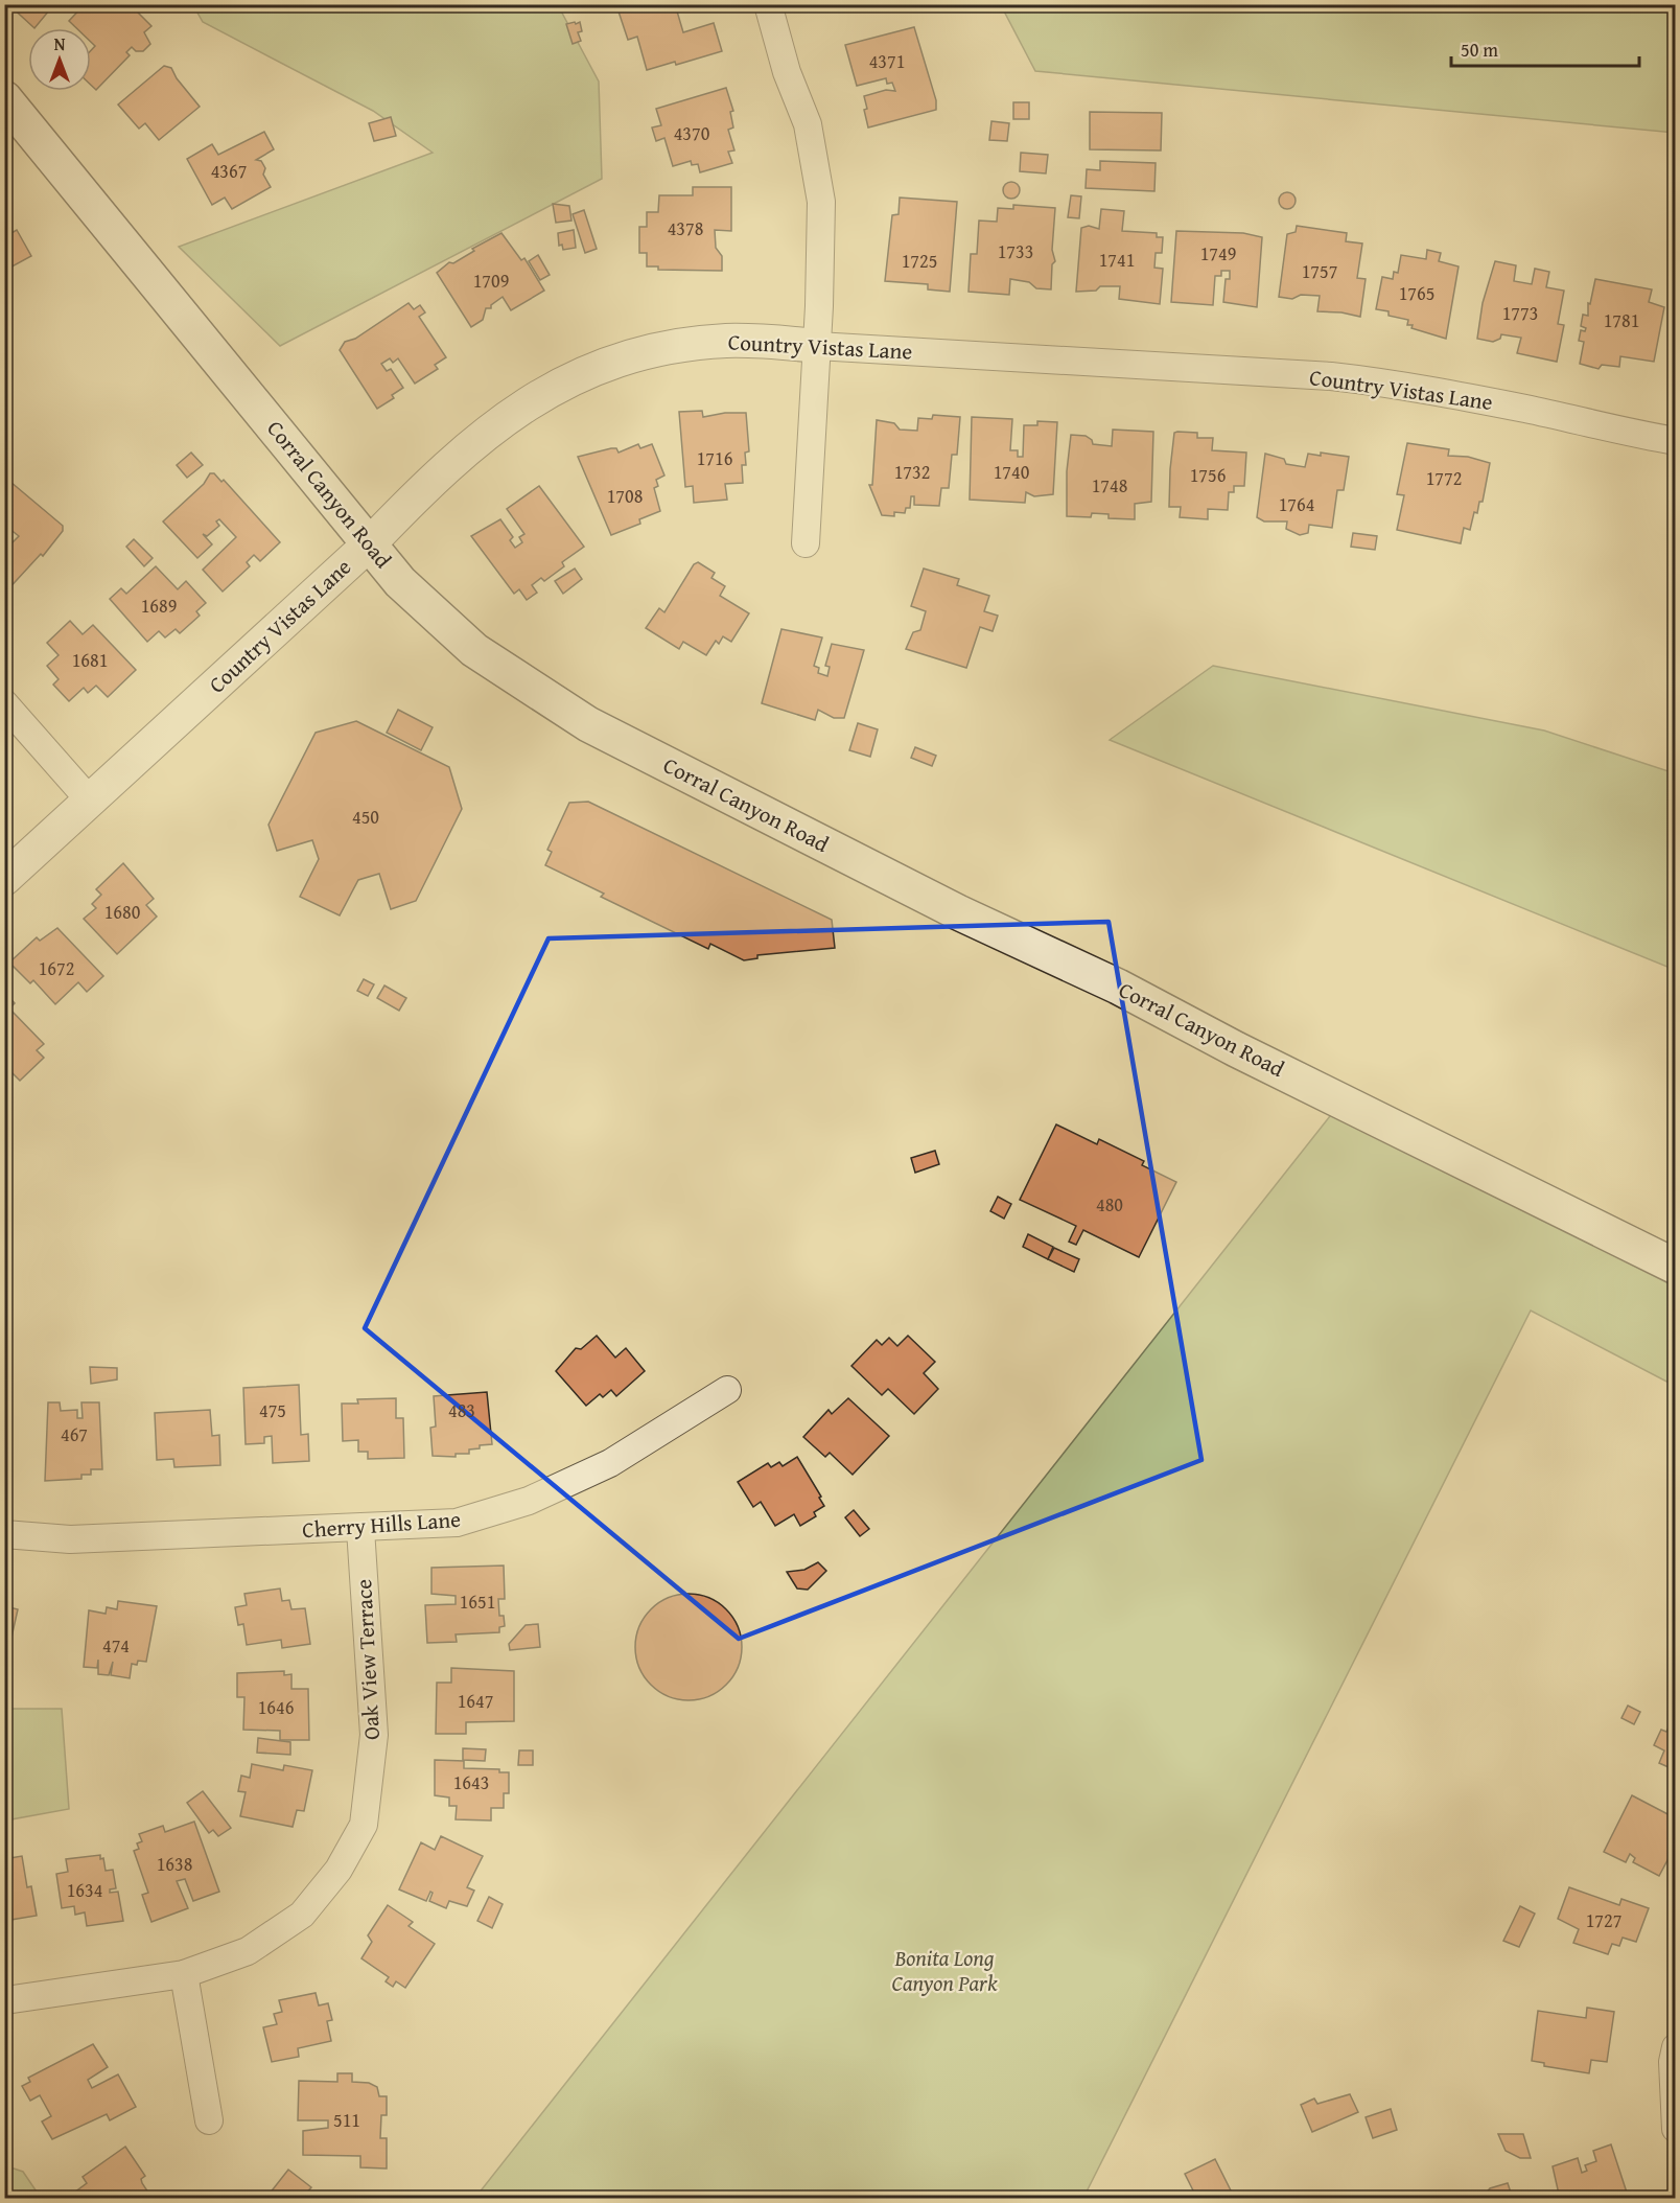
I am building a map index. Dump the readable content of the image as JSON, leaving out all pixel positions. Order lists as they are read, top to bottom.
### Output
{
  "streets": {
    "main road": ["Corral Canyon Road"],
    "street": ["Country Vistas Lane", "Cherry Hills Lane", "Oak View Terrace"]
  },
  "crossings": [
    ["Country Vistas Lane", "Corral Canyon Road"],
    ["Cherry Hills Lane", "Oak View Terrace"]
  ],
  "parks": ["Bonita Long Canyon Park"],
  "house_numbers": [
    "4371",
    "4370",
    "4367",
    "4378",
    "1733",
    "1749",
    "1741",
    "1725",
    "1757",
    "1709",
    "1765",
    "1773",
    "1781",
    "1716",
    "1732",
    "1740",
    "1756",
    "1772",
    "1748",
    "1708",
    "1764",
    "1689",
    "1681",
    "450",
    "1680",
    "1672",
    "480",
    "475",
    "483",
    "467",
    "1651",
    "474",
    "1647",
    "1646",
    "1643",
    "1638",
    "1634",
    "1727",
    "511"
  ],
  "scale_bar": "50 m",
  "north": "top"
}
